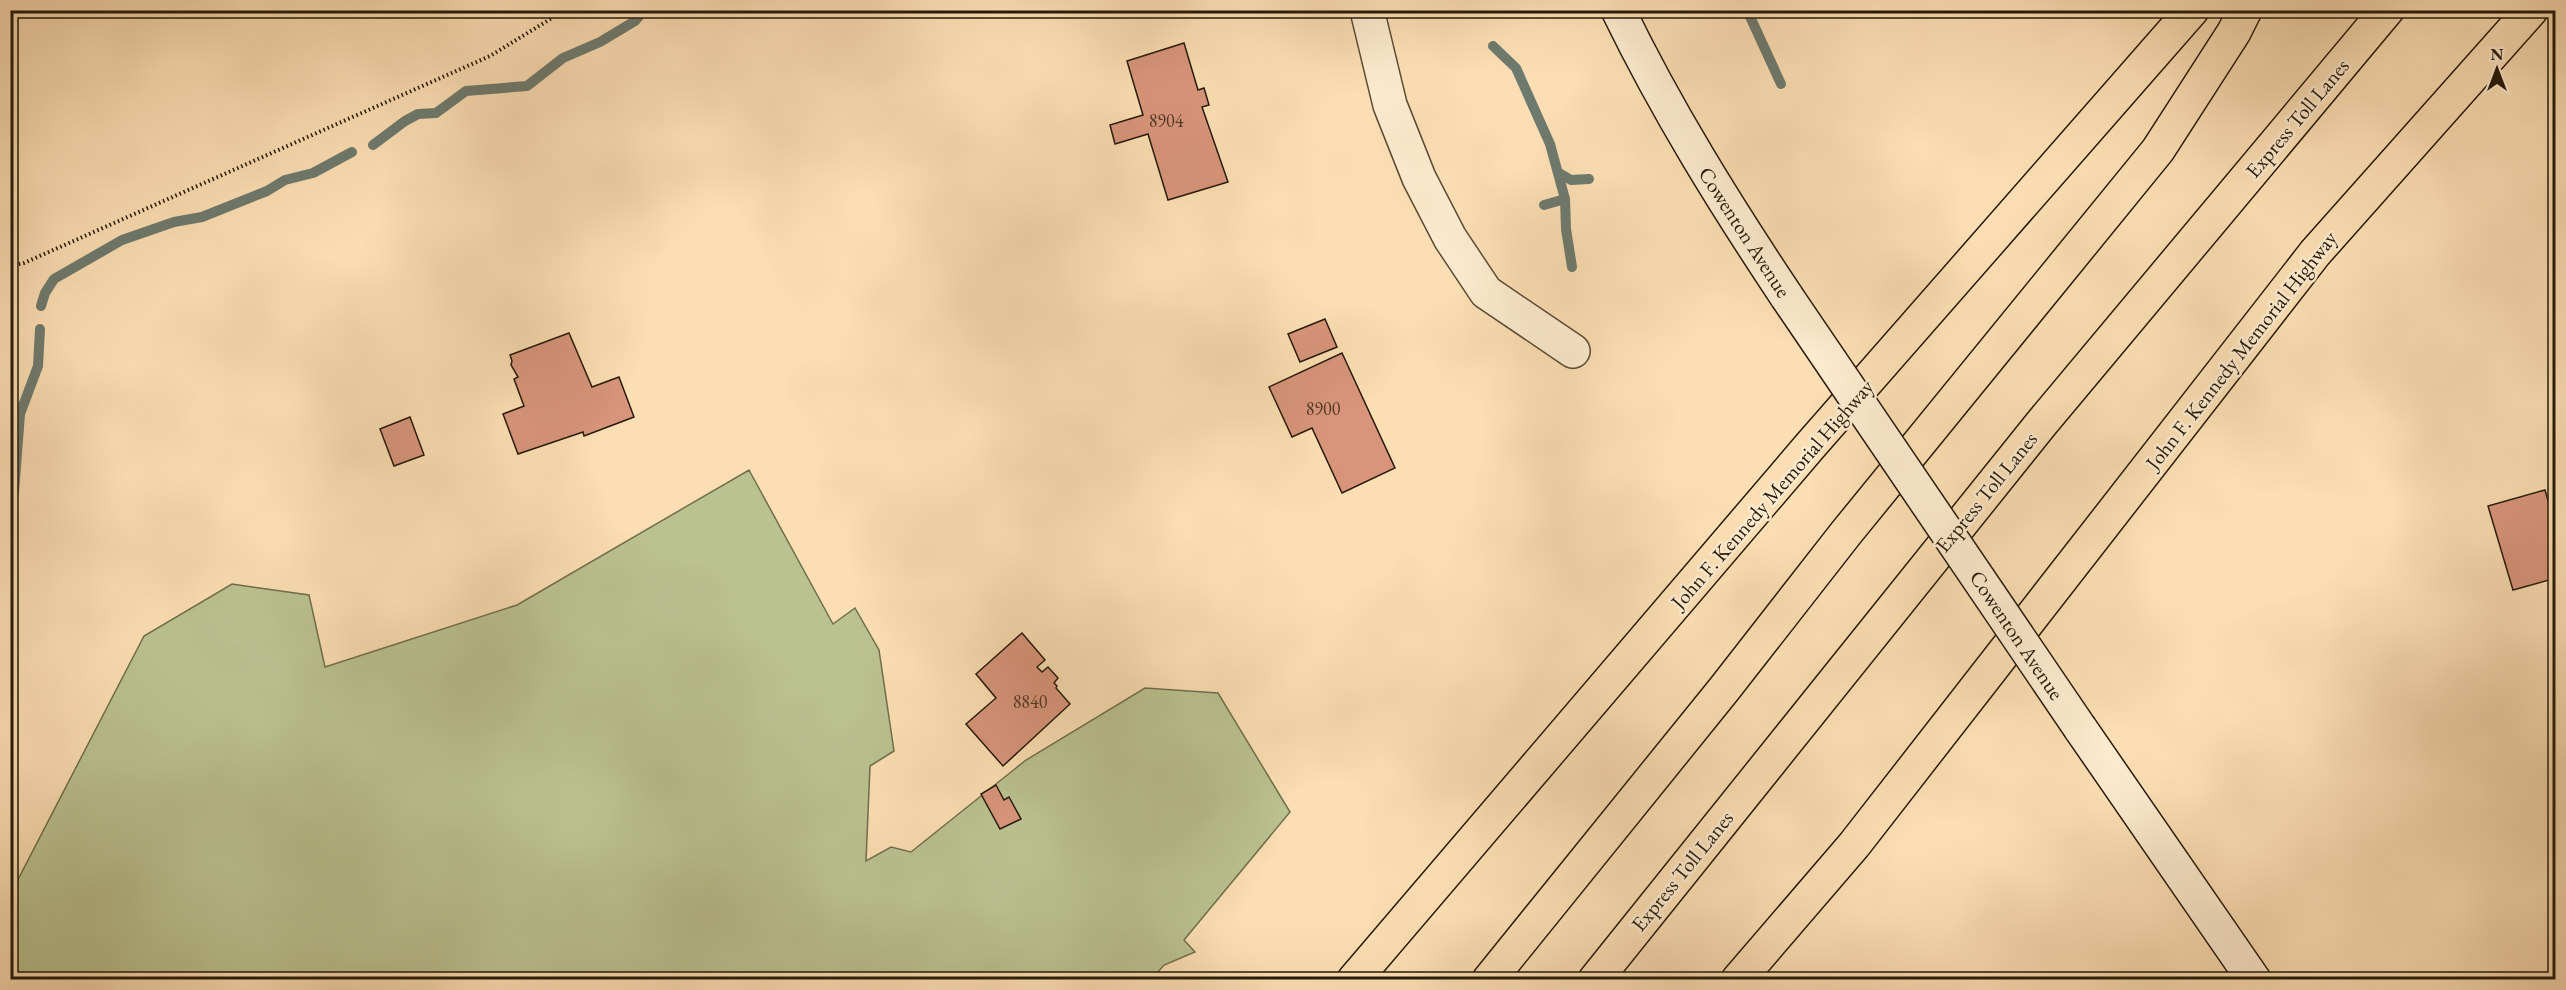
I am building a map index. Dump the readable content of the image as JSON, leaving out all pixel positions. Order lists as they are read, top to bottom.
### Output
{
  "streets": {
    "highway": ["Express Toll Lanes", "John F. Kennedy Memorial Highway"],
    "street": ["Cowenton Avenue"]
  },
  "house_numbers": ["8904", "8900", "8840"],
  "north": "top"
}
